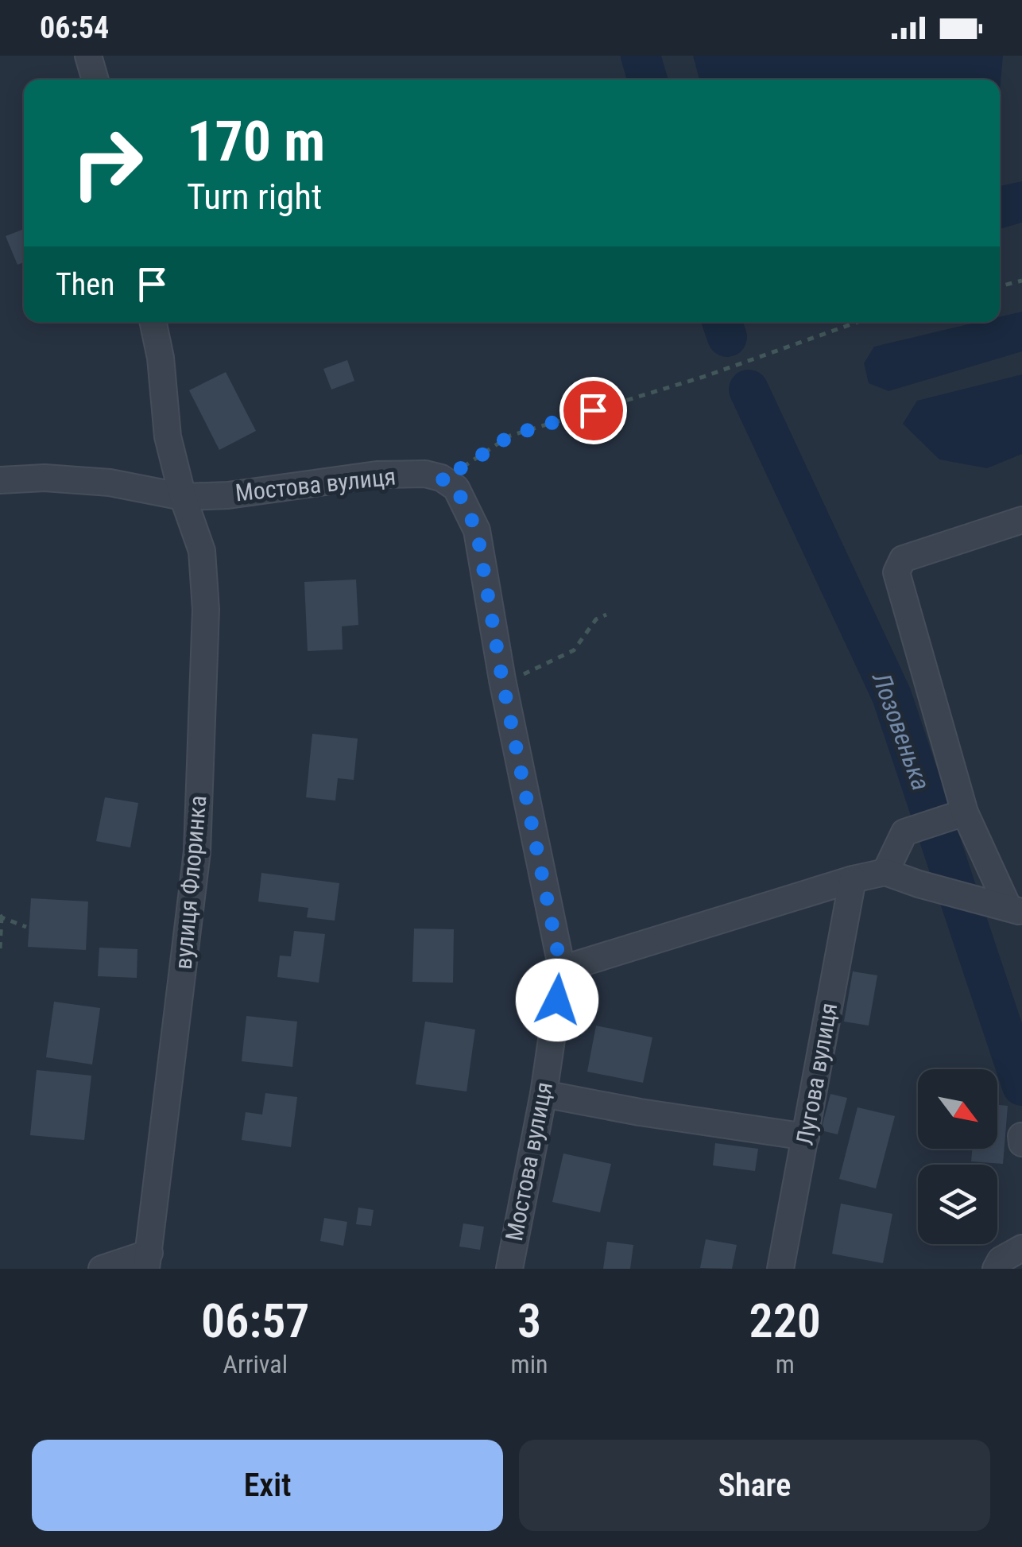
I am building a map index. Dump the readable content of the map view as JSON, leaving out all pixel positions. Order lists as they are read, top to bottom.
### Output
{
  "streets": {
    "street": ["Мостова вулиця", "вулиця Флоринка", "Лугова вулиця"]
  },
  "crossings": [
    ["Мостова вулиця", "вулиця Флоринка"]
  ],
  "water": ["Лозовенька"],
  "north": "bottom right",
  "page": {
    "status": "06:54",
    "turn": ["170 m", "Turn right"],
    "then": "Then",
    "eta": [
      "06:57",
      "Arrival",
      "3",
      "min",
      "220",
      "m"
    ],
    "buttons": ["Exit", "Share"]
  }
}
